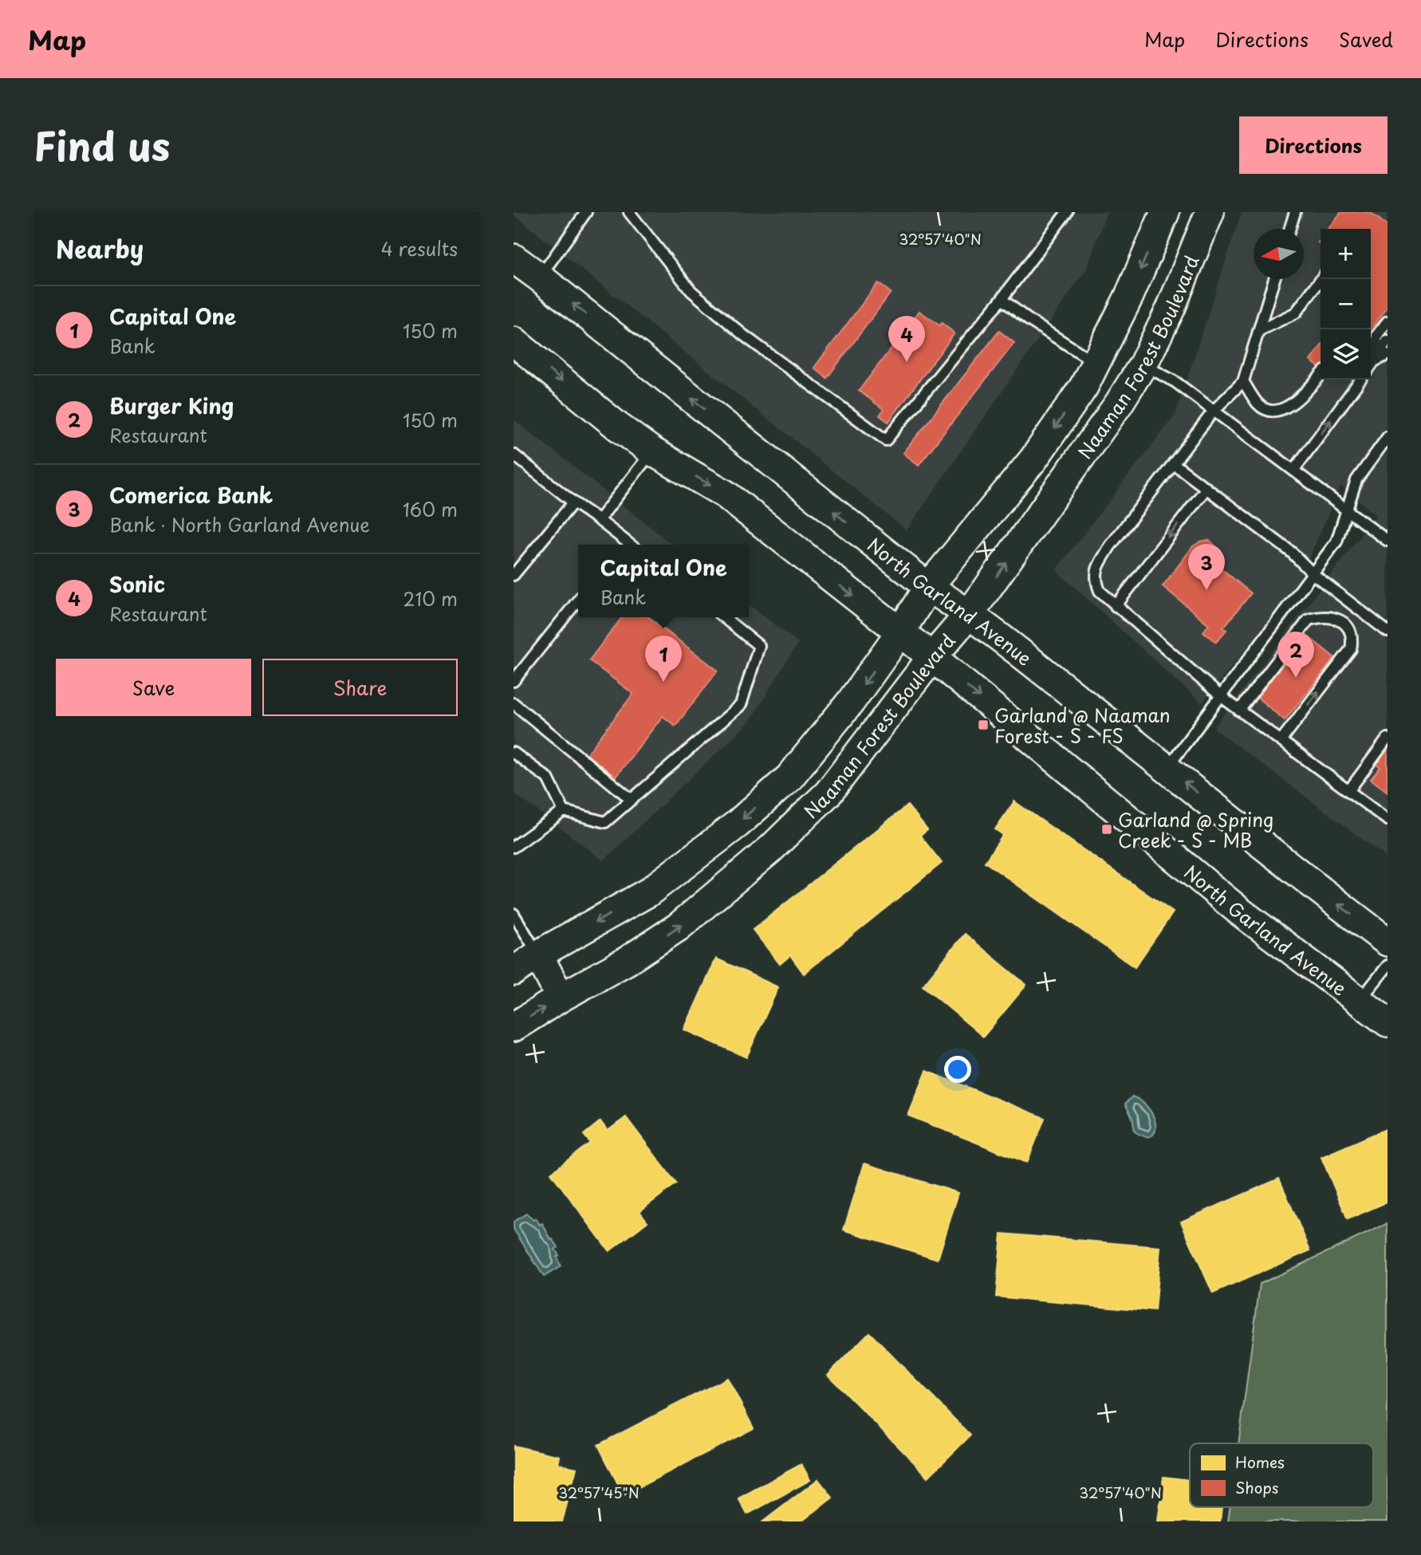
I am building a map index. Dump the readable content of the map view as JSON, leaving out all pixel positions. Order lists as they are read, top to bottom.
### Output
{
  "streets": {
    "main road": ["Naaman Forest Boulevard", "North Garland Avenue"]
  },
  "crossings": [
    ["Naaman Forest Boulevard", "North Garland Avenue"]
  ],
  "places": {
    "transit": ["Garland @ Naaman Forest - S - FS", "Garland @ Spring Creek - S - MB"]
  },
  "legend": ["Homes", "Shops"],
  "north": "left",
  "page": {
    "header": "Map",
    "nav": ["Map", "Directions", "Saved"],
    "title": "Find us",
    "buttons": [
      "Directions",
      ["Save", "Share"]
    ],
    "heading": ["Nearby", "4 results"],
    "map_buttons": ["+", "−"],
    "list": [
      {
        "mark": "1",
        "name": "Capital One",
        "note": "Bank",
        "value": "150 m"
      },
      {
        "mark": "2",
        "name": "Burger King",
        "note": "Restaurant",
        "value": "150 m"
      },
      {
        "mark": "3",
        "name": "Comerica Bank",
        "note": "Bank · North Garland Avenue",
        "value": "160 m"
      },
      {
        "mark": "4",
        "name": "Sonic",
        "note": "Restaurant",
        "value": "210 m"
      }
    ],
    "pins": [
      "4",
      "3",
      "2",
      "1"
    ],
    "popup": ["Capital One", "Bank"]
  },
  "coordinates": ["32°57'40\"N", "32°57'45\"N"]
}
